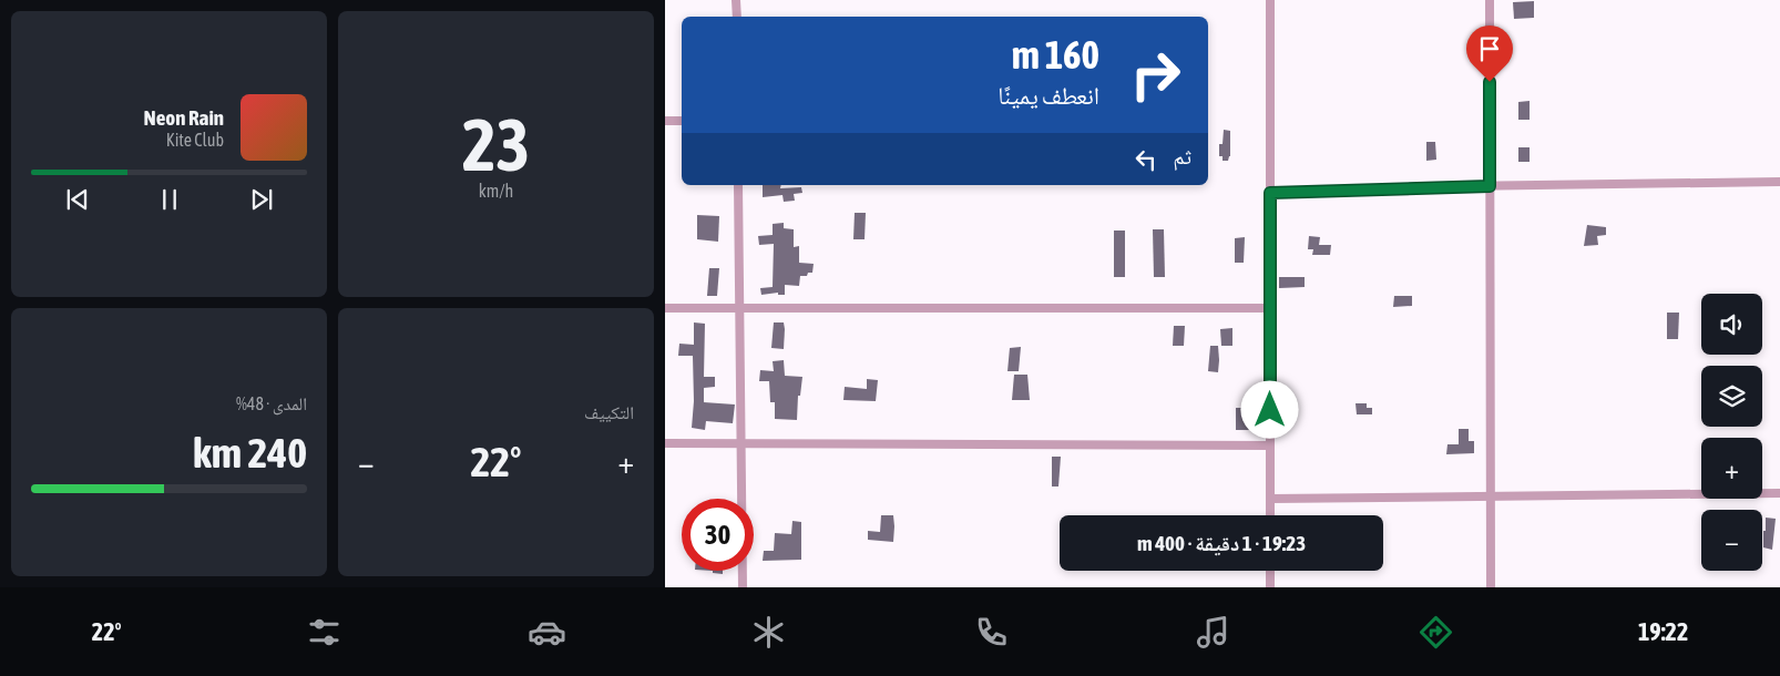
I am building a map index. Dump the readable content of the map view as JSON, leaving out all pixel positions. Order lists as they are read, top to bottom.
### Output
{
  "page": {
    "tile": [
      ["23", "km/h"],
      "التكييف",
      ["المدى · 48%", "240 km"]
    ],
    "turn": ["160 m", "انعطف يمينًا"],
    "song": ["Neon Rain", "Kite Club"],
    "then": "ثم",
    "map_buttons": ["+", "−"],
    "heat": ["−", "22°", "+"],
    "limit": "30",
    "trip": "19:23 · 1 دقيقة · 400 m",
    "tabs": ["19:22", "22°"]
  }
}
